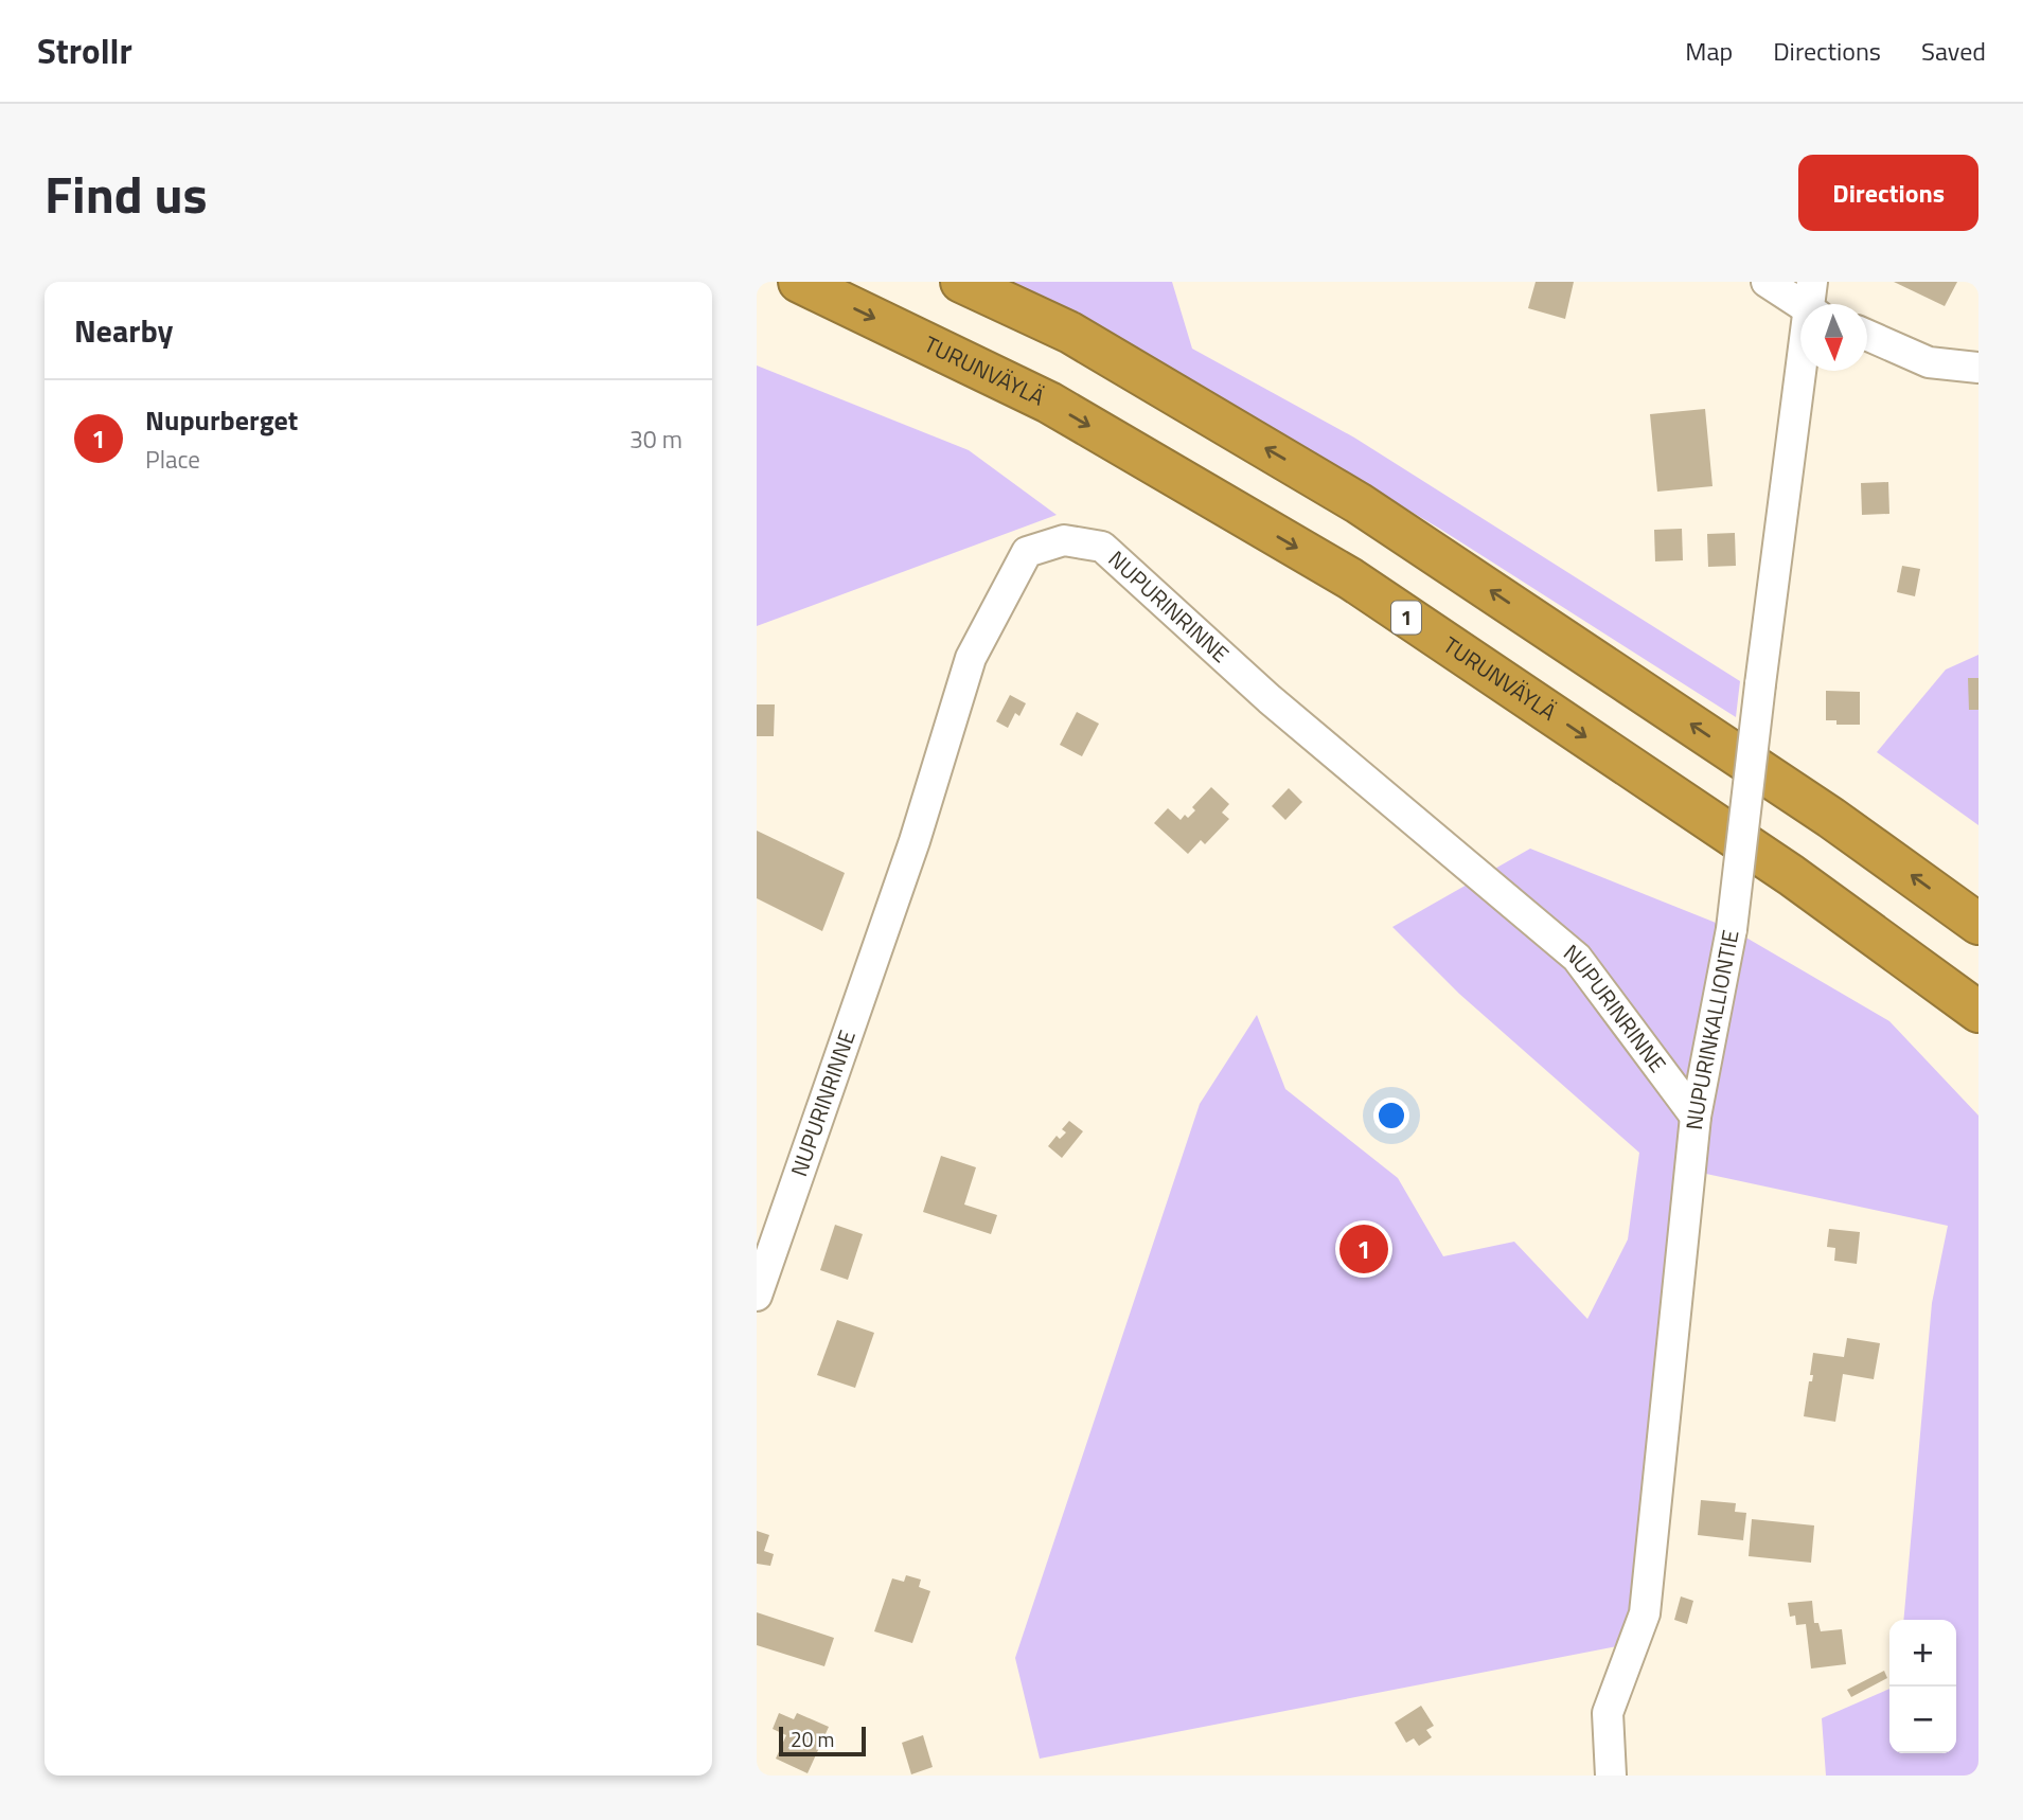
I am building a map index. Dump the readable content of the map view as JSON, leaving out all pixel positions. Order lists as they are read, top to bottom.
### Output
{
  "streets": {
    "highway": ["TURUNVÄYLÄ", "1"],
    "street": ["NUPURINRINNE", "NUPURINKALLIONTIE"]
  },
  "crossings": [
    ["NUPURINRINNE", "NUPURINKALLIONTIE"]
  ],
  "scale_bar": "20 m",
  "north": "bottom",
  "page": {
    "header": "Strollr",
    "nav": ["Map", "Directions", "Saved"],
    "title": "Find us",
    "buttons": "Directions",
    "heading": "Nearby",
    "list": [
      {
        "mark": "1",
        "name": "Nupurberget",
        "note": "Place",
        "value": "30 m"
      }
    ],
    "pins": "1",
    "map_buttons": ["+", "−"],
    "scale": "20 m"
  }
}
